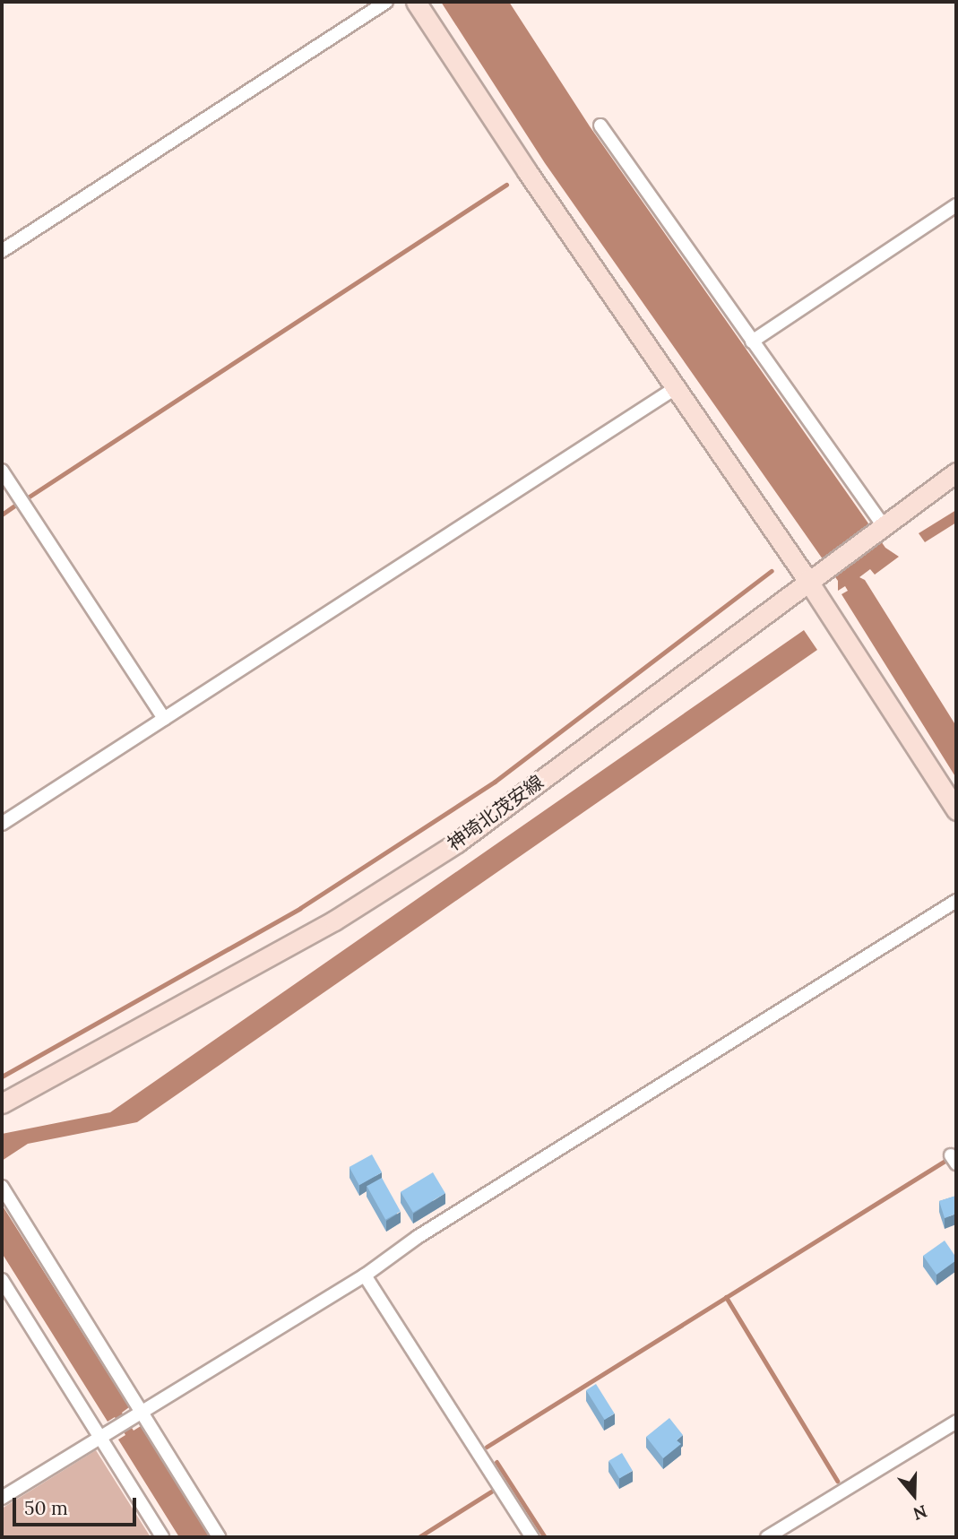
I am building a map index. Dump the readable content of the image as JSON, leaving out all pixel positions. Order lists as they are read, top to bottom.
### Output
{
  "streets": {
    "main road": ["神埼北茂安線"]
  },
  "scale_bar": "50 m",
  "north": "bottom"
}
